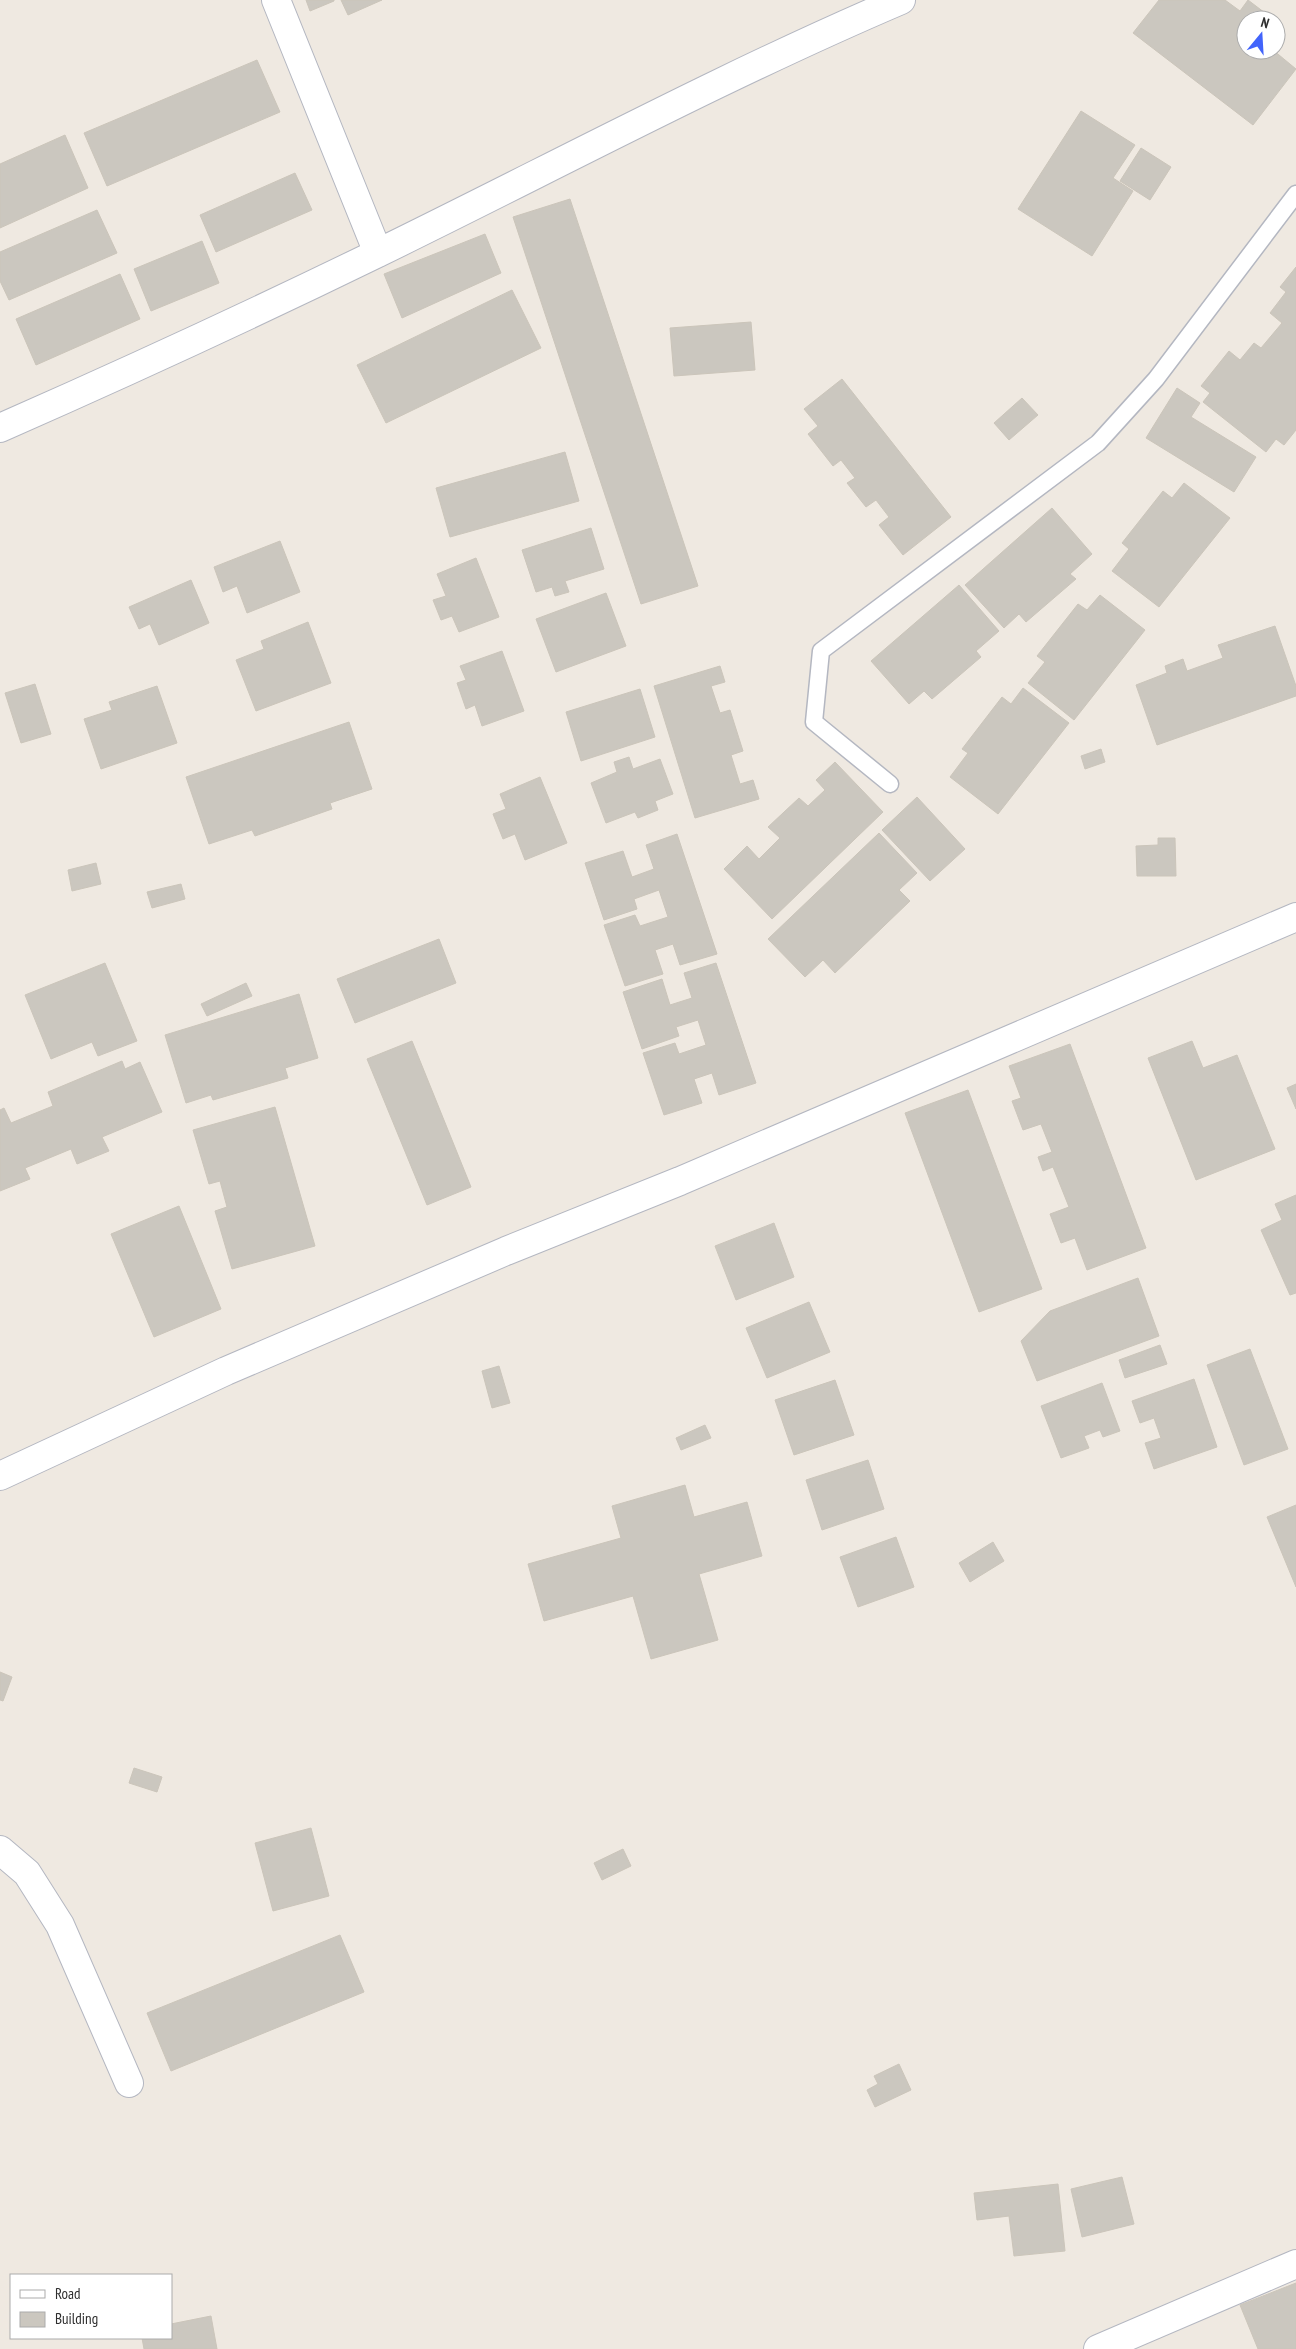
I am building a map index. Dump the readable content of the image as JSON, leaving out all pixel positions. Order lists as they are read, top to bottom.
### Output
{
  "legend": ["Road", "Building"],
  "north": "top"
}
